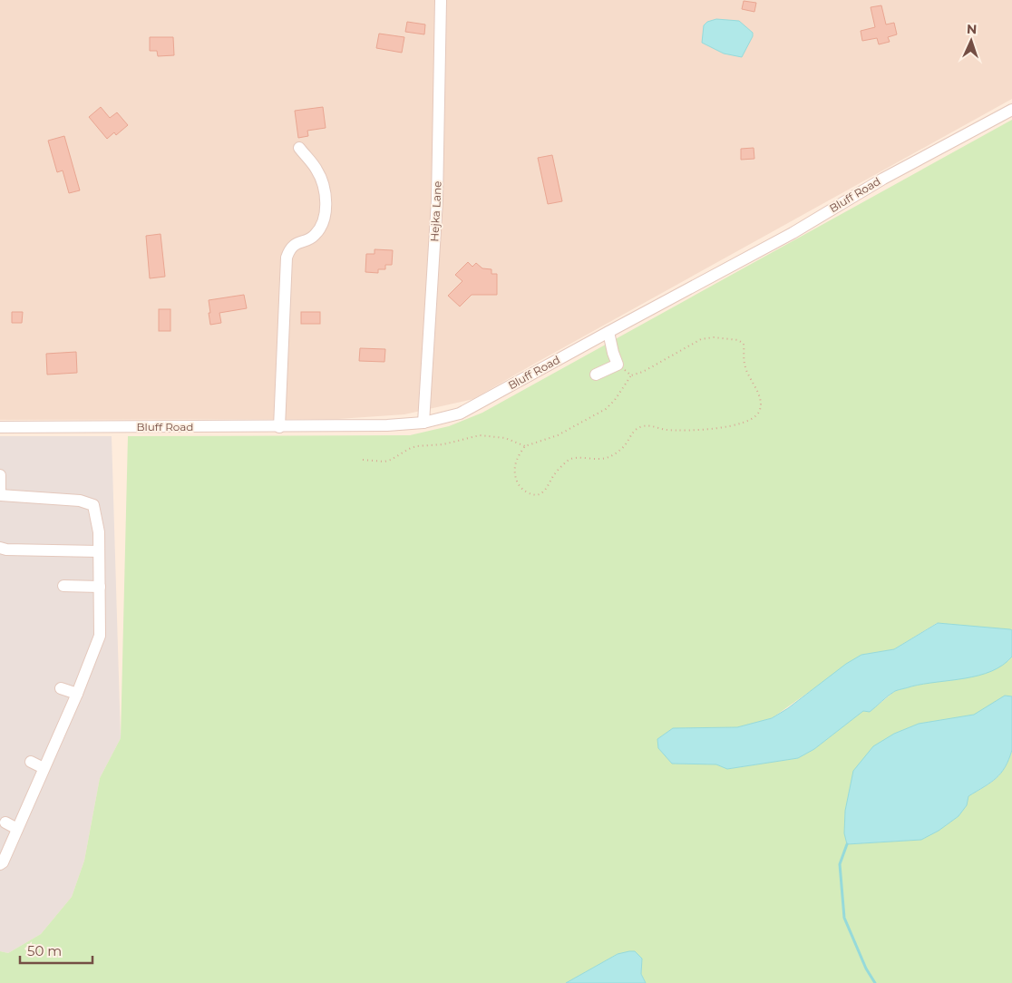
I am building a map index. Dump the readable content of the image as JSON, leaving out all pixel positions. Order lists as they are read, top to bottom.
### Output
{
  "streets": {
    "street": ["Bluff Road", "Hejka Lane"]
  },
  "crossings": [
    ["Bluff Road", "Hejka Lane"]
  ],
  "scale_bar": "50 m",
  "north": "top"
}
